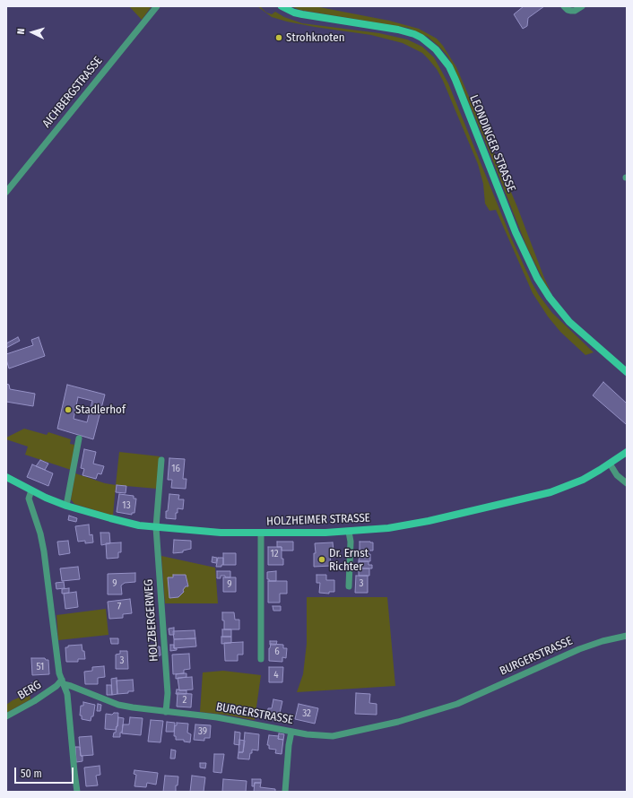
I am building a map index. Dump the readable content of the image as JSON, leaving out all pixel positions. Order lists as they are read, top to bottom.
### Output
{
  "streets": {
    "street": [
      "AICHBERGSTRASSE",
      "LEONDINGER STRASSE",
      "HOLZHEIMER STRASSE",
      "HOLZBERGERWEG",
      "BURGERSTRASSE",
      "BERG"
    ]
  },
  "crossings": [
    ["HOLZHEIMER STRASSE", "HOLZBERGERWEG"],
    ["HOLZBERGERWEG", "BURGERSTRASSE"],
    ["BURGERSTRASSE", "BERG"]
  ],
  "places": ["Strohknoten", "Stadlerhof", "Dr. Ernst Richter"],
  "house_numbers": [
    "16",
    "13",
    "12",
    "9",
    "3",
    "9",
    "7",
    "6",
    "3",
    "51",
    "4",
    "2",
    "32",
    "39"
  ],
  "scale_bar": "50 m",
  "north": "left"
}
